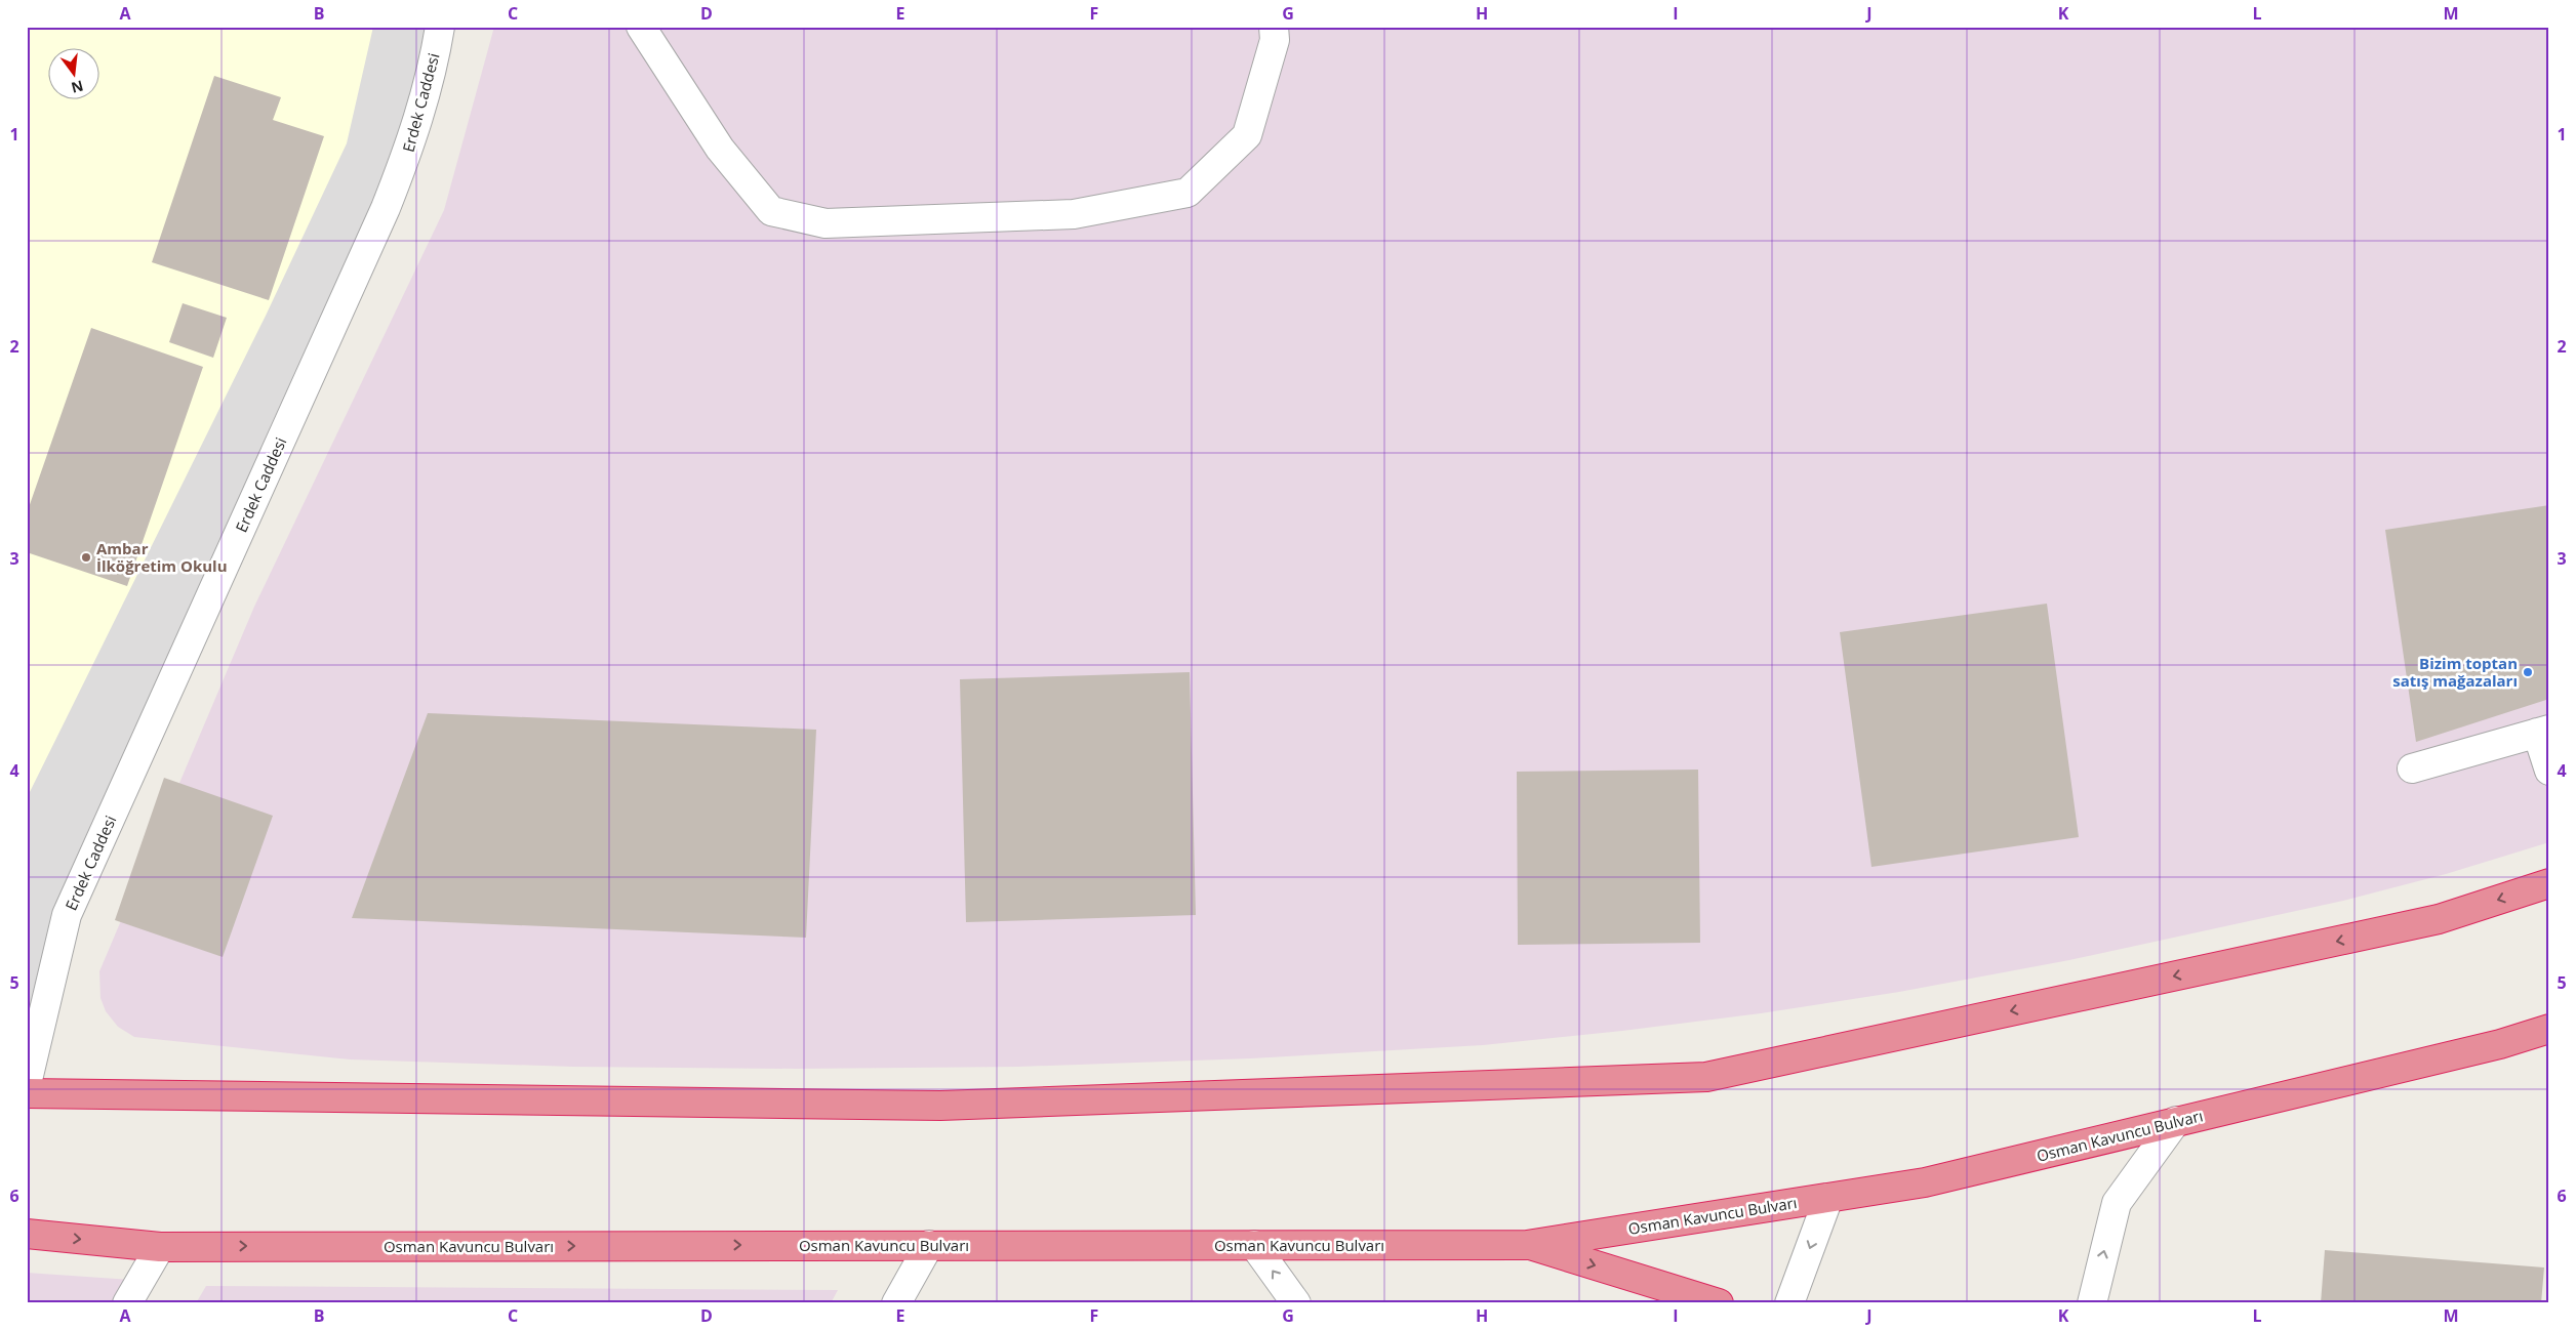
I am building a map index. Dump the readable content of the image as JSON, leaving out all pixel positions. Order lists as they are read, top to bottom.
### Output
{
  "streets": {
    "highway": ["Osman Kavuncu Bulvarı"],
    "street": ["Erdek Caddesi"]
  },
  "places": ["Ambar İlköğretim Okulu", "Bizim toptan satış mağazaları"],
  "north": "bottom",
  "grid": {
    "columns": [
      "A",
      "B",
      "C",
      "D",
      "E",
      "F",
      "G",
      "H",
      "I",
      "J",
      "K",
      "L",
      "M"
    ],
    "rows": [
      "1",
      "2",
      "3",
      "4",
      "5",
      "6"
    ]
  }
}
